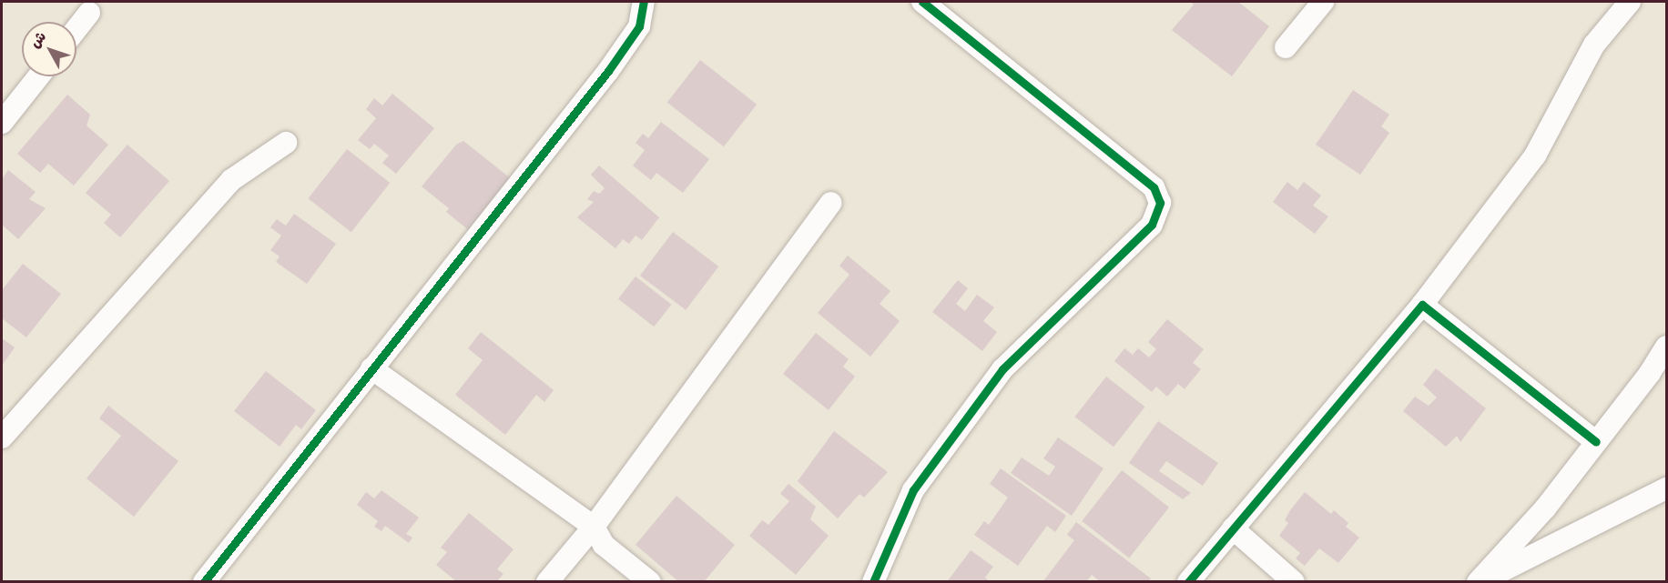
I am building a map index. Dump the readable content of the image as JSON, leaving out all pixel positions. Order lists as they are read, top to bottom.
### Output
{
  "north": "top left"
}
